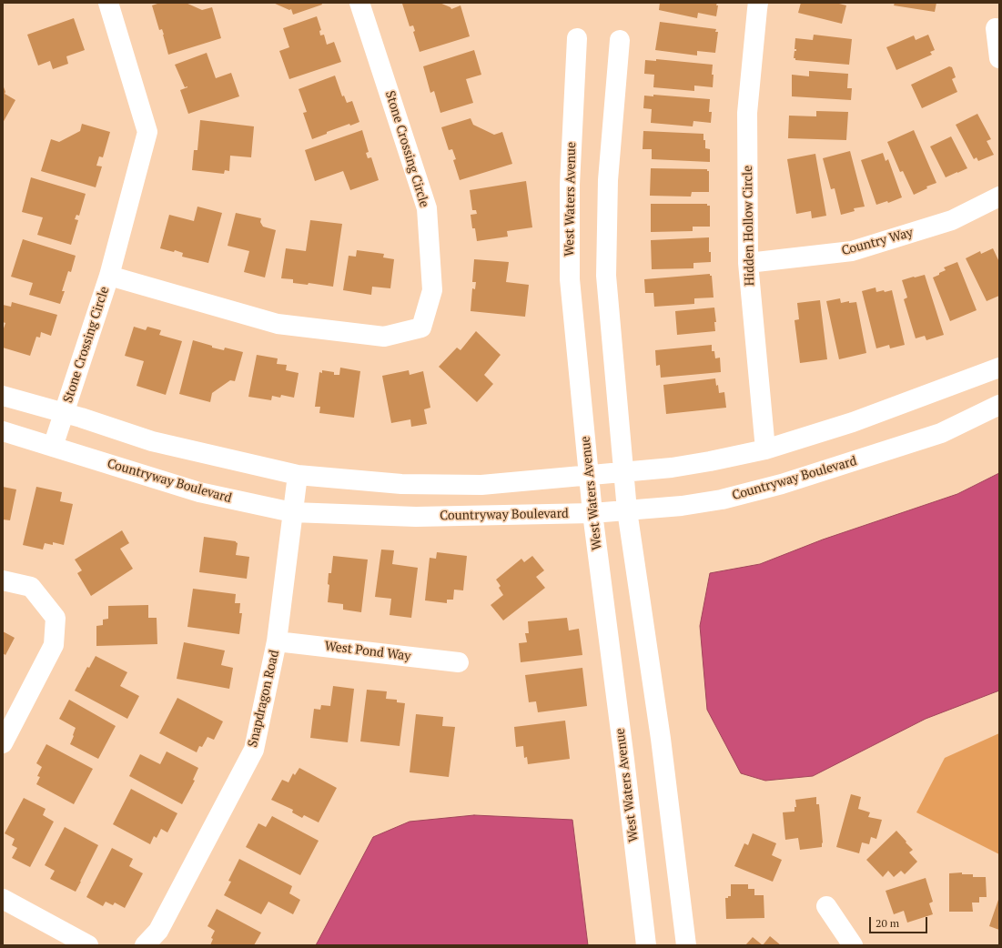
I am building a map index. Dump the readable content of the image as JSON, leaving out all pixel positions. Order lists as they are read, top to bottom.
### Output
{
  "streets": {
    "street": [
      "Stone Crossing Circle",
      "West Waters Avenue",
      "Hidden Hollow Circle",
      "Country Way",
      "Countryway Boulevard",
      "West Pond Way",
      "Snapdragon Road"
    ]
  },
  "crossings": [
    ["Stone Crossing Circle", "Countryway Boulevard"],
    ["West Waters Avenue", "Countryway Boulevard"],
    ["Hidden Hollow Circle", "Country Way"],
    ["Countryway Boulevard", "Snapdragon Road"],
    ["West Pond Way", "Snapdragon Road"]
  ],
  "scale_bar": "20 m"
}
